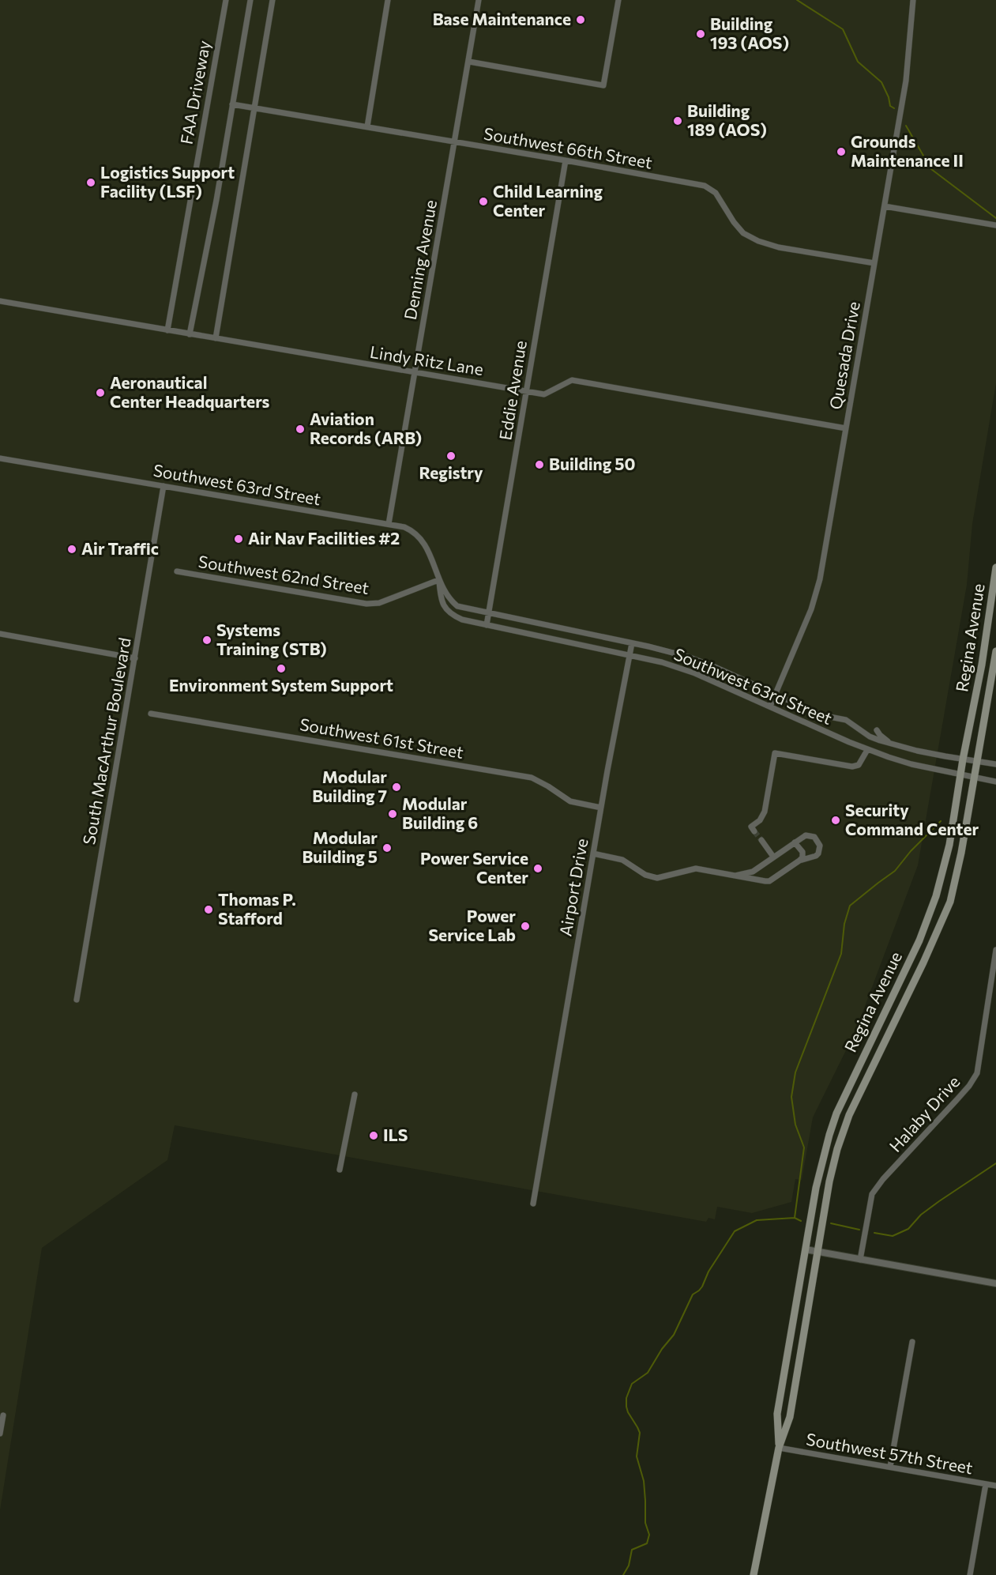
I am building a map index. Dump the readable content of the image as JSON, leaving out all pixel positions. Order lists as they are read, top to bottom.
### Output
{
  "streets": {
    "main road": ["Regina Avenue"],
    "street": [
      "FAA Driveway",
      "Southwest 66th Street",
      "Denning Avenue",
      "Quesada Drive",
      "Lindy Ritz Lane",
      "Eddie Avenue",
      "Southwest 63rd Street",
      "Southwest 62nd Street",
      "Southwest 61st Street",
      "South MacArthur Boulevard",
      "Airport Drive",
      "Halaby Drive",
      "Southwest 57th Street"
    ]
  },
  "crossings": [
    ["FAA Driveway", "Lindy Ritz Lane"],
    ["Southwest 66th Street", "Denning Avenue"],
    ["Southwest 66th Street", "Quesada Drive"],
    ["Southwest 66th Street", "Eddie Avenue"],
    ["Denning Avenue", "Lindy Ritz Lane"],
    ["Denning Avenue", "Southwest 63rd Street"],
    ["Quesada Drive", "Lindy Ritz Lane"],
    ["Quesada Drive", "Southwest 63rd Street"],
    ["Lindy Ritz Lane", "Eddie Avenue"],
    ["Eddie Avenue", "Southwest 63rd Street"],
    ["Southwest 63rd Street", "Southwest 62nd Street"],
    ["Southwest 63rd Street", "Regina Avenue"],
    ["Southwest 63rd Street", "South MacArthur Boulevard"],
    ["Southwest 63rd Street", "Airport Drive"],
    ["Regina Avenue", "Southwest 57th Street"],
    ["Southwest 61st Street", "Airport Drive"]
  ],
  "places": [
    "Base Maintenance",
    "Building 193 (AOS)",
    "Building 189 (AOS)",
    "Grounds Maintenance II",
    "Logistics Support Facility (LSF)",
    "Child Learning Center",
    "Aeronautical Center Headquarters",
    "Aviation Records (ARB)",
    "Registry",
    "Building 50",
    "Air Nav Facilities #2",
    "Air Traffic",
    "Systems Training (STB)",
    "Environment System Support",
    "Modular Building 7",
    "Modular Building 6",
    "Security Command Center",
    "Modular Building 5",
    "Power Service Center",
    "Thomas P. Stafford",
    "Power Service Lab",
    "ILS"
  ]
}
